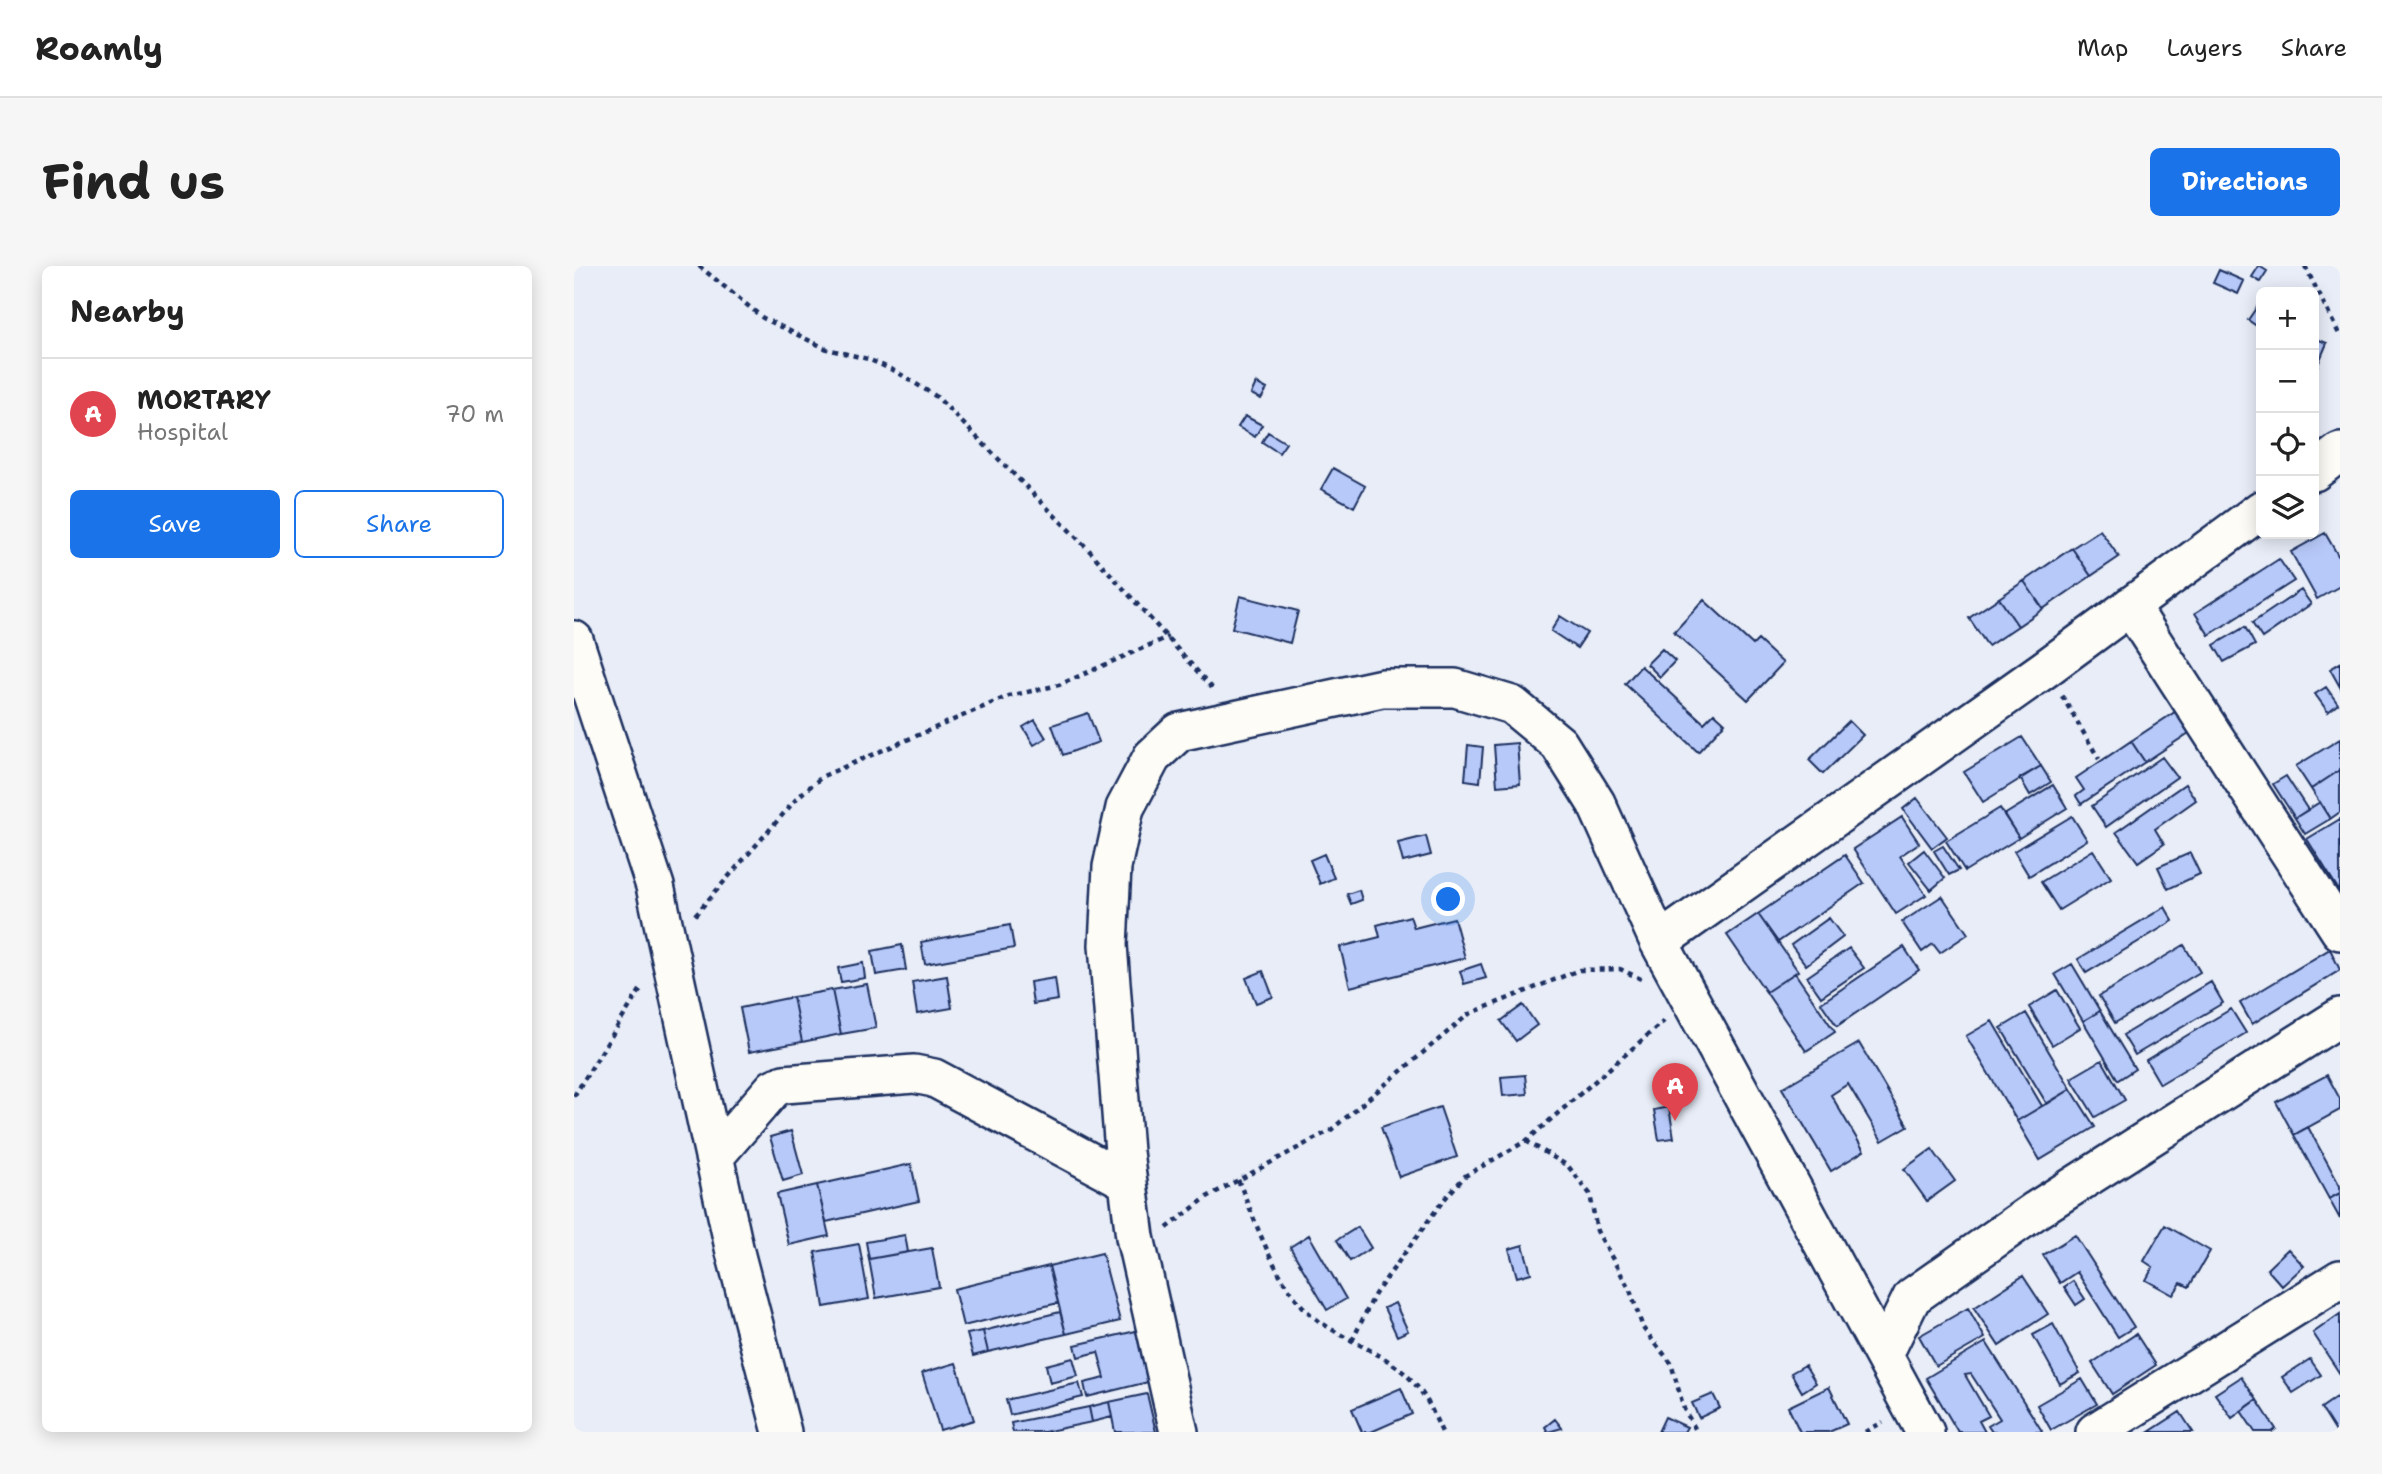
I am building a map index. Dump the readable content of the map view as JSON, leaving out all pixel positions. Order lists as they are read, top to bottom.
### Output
{
  "page": {
    "header": "Roamly",
    "nav": ["Map", "Layers", "Share"],
    "buttons": [
      "Directions",
      ["Save", "Share"]
    ],
    "title": "Find us",
    "heading": "Nearby",
    "map_buttons": ["+", "−"],
    "list": [
      {
        "mark": "A",
        "name": "MORTARY",
        "note": "Hospital",
        "value": "70 m"
      }
    ],
    "pins": "A"
  }
}
